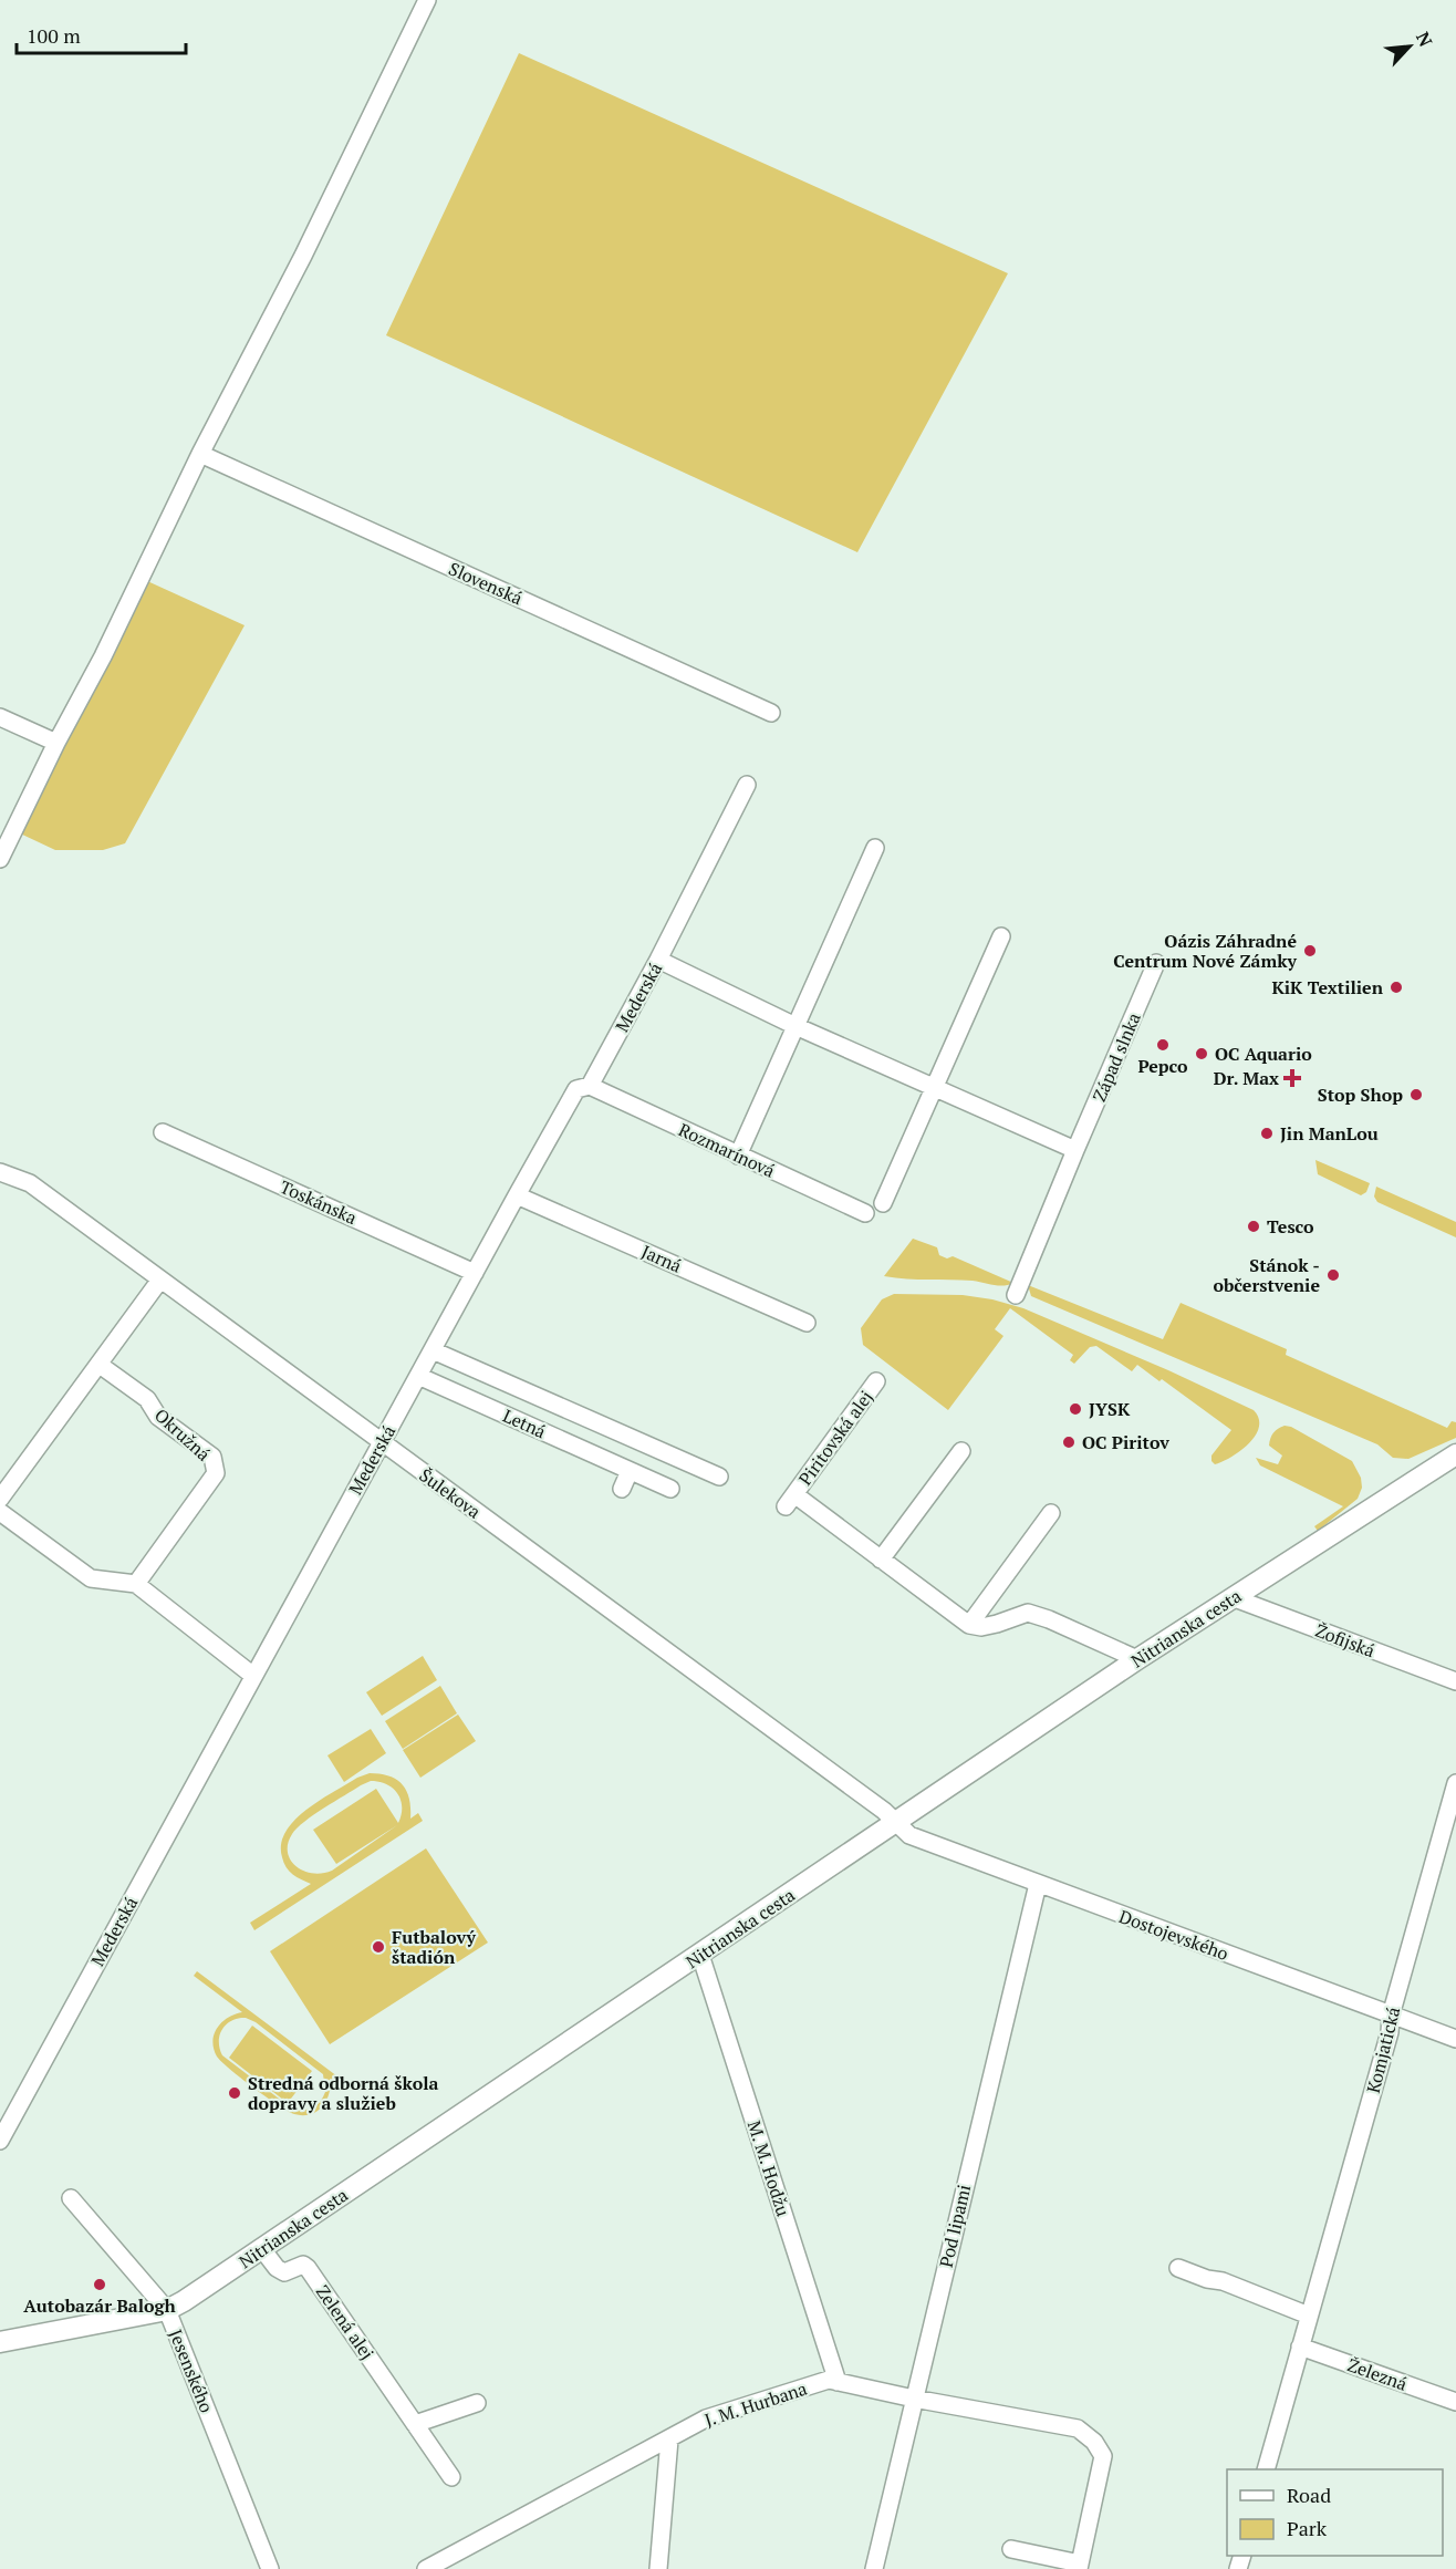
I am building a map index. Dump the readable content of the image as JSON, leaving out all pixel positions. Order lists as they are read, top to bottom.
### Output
{
  "streets": {
    "main road": ["Nitrianska cesta"],
    "street": [
      "Slovenská",
      "Mederská",
      "Západ slnka",
      "Rozmarínová",
      "Toskánska",
      "Jarná",
      "Letná",
      "Okružná",
      "Piritovská alej",
      "Šulekova",
      "Žofijská",
      "Dostojevského",
      "Komjatická",
      "M. M. Hodžu",
      "Pod lipami",
      "Zelená alej",
      "Jesenského",
      "Železná",
      "J. M. Hurbana"
    ]
  },
  "crossings": [
    ["Mederská", "Rozmarínová"],
    ["Mederská", "Toskánska"],
    ["Mederská", "Jarná"],
    ["Mederská", "Letná"],
    ["Mederská", "Šulekova"],
    ["Šulekova", "Nitrianska cesta"],
    ["Šulekova", "Dostojevského"],
    ["Nitrianska cesta", "Žofijská"],
    ["Nitrianska cesta", "Dostojevského"],
    ["Nitrianska cesta", "M. M. Hodžu"],
    ["Nitrianska cesta", "Zelená alej"],
    ["Nitrianska cesta", "Jesenského"],
    ["Dostojevského", "Komjatická"],
    ["Dostojevského", "Pod lipami"],
    ["Komjatická", "Železná"],
    ["M. M. Hodžu", "J. M. Hurbana"],
    ["Pod lipami", "J. M. Hurbana"]
  ],
  "places": {
    "other": [
      "Oázis Záhradné Centrum Nové Zámky",
      "KiK Textilien",
      "Pepco",
      "OC Aquario",
      "Stop Shop",
      "Jin ManLou",
      "Tesco",
      "Stánok - občerstvenie",
      "JYSK",
      "OC Piritov",
      "Futbalový štadión",
      "Stredná odborná škola dopravy a služieb",
      "Autobazár Balogh"
    ],
    "health": ["Dr. Max"]
  },
  "legend": ["Road", "Park"],
  "scale_bar": "100 m",
  "north": "top right"
}
